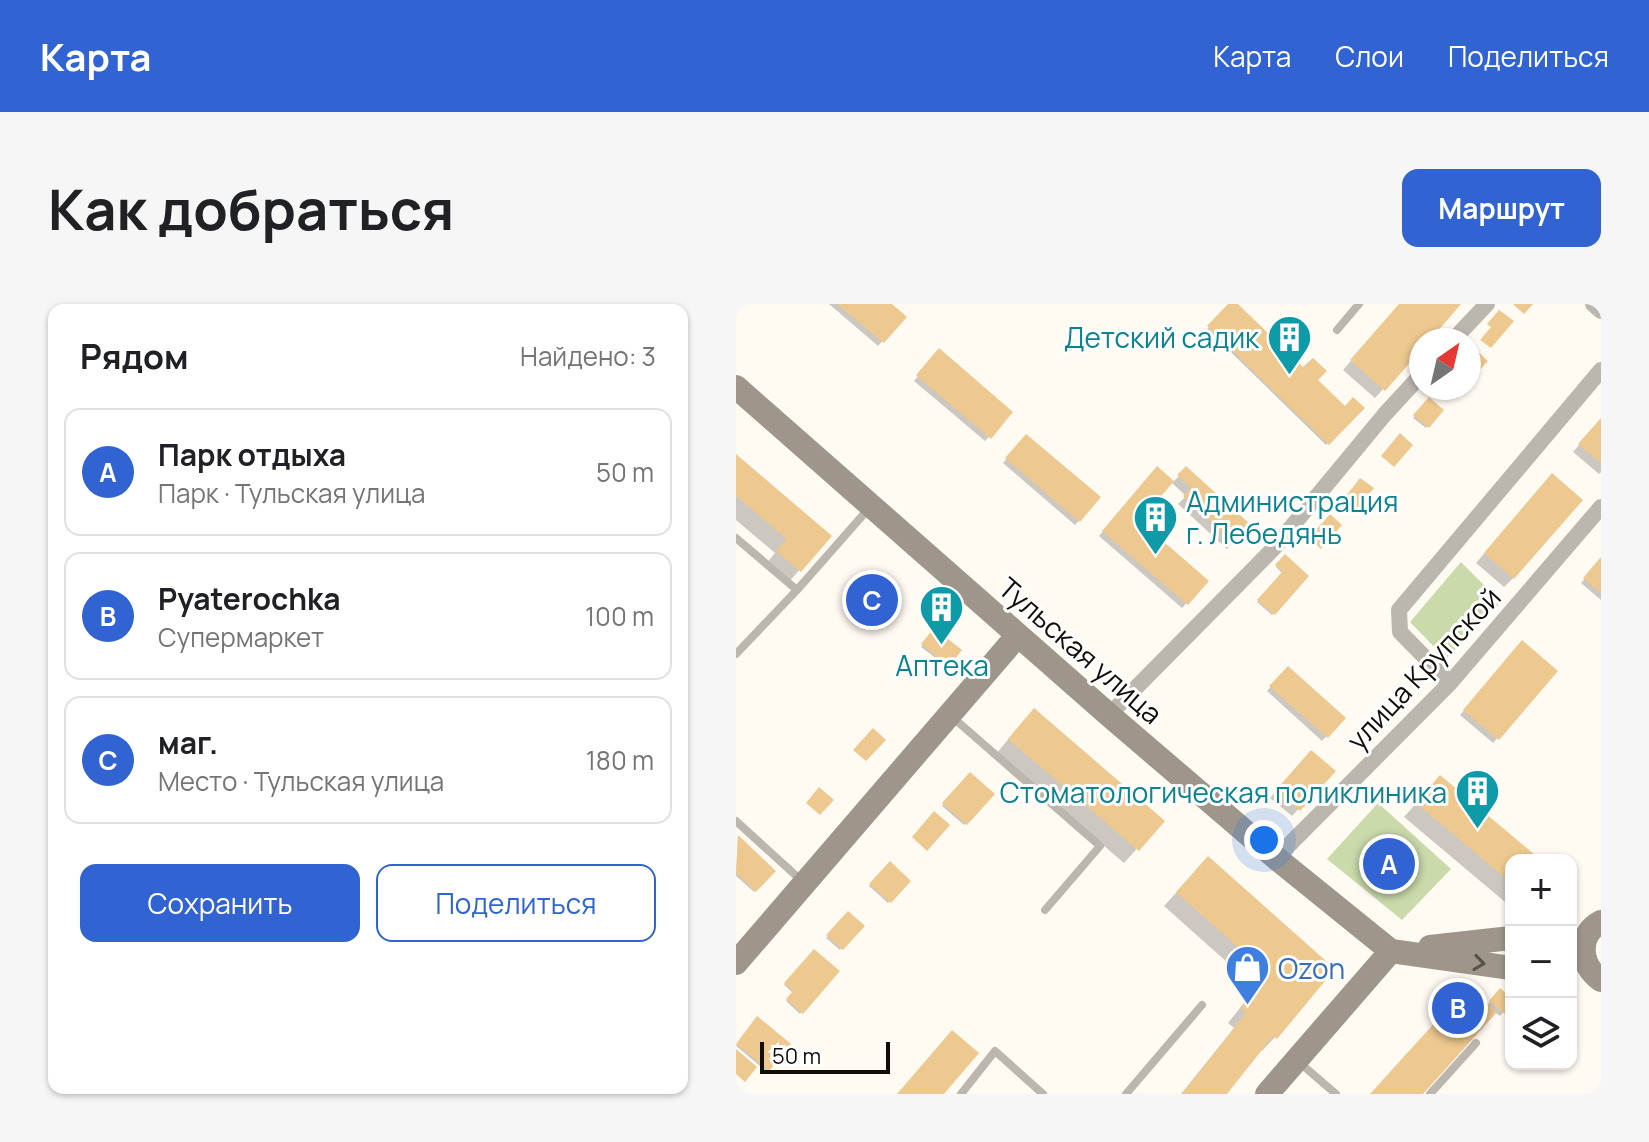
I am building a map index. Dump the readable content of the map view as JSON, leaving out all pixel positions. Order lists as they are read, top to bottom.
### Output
{
  "streets": {
    "main road": ["Тульская улица"],
    "street": ["улица Крупской"]
  },
  "crossings": [
    ["Тульская улица", "улица Крупской"]
  ],
  "places": {
    "building": [
      "Детский садик",
      "Администрация г. Лебедянь",
      "Аптека",
      "Стоматологическая поликлиника"
    ],
    "shop": ["Ozon"]
  },
  "scale_bar": "50 m",
  "north": "top right",
  "page": {
    "header": "Карта",
    "nav": ["Карта", "Слои", "Поделиться"],
    "buttons": [
      "Маршрут",
      ["Сохранить", "Поделиться"]
    ],
    "title": "Как добраться",
    "heading": ["Рядом", "Найдено: 3"],
    "list": [
      {
        "mark": "A",
        "name": "Парк отдыха",
        "note": "Парк · Тульская улица",
        "value": "50 m"
      },
      {
        "mark": "B",
        "name": "Pyaterochka",
        "note": "Супермаркет",
        "value": "100 m"
      },
      {
        "mark": "C",
        "name": "маг.",
        "note": "Место · Тульская улица",
        "value": "180 m"
      }
    ],
    "pins": ["C", "A", "B"],
    "map_buttons": ["+", "−"],
    "scale": "50 m"
  }
}
